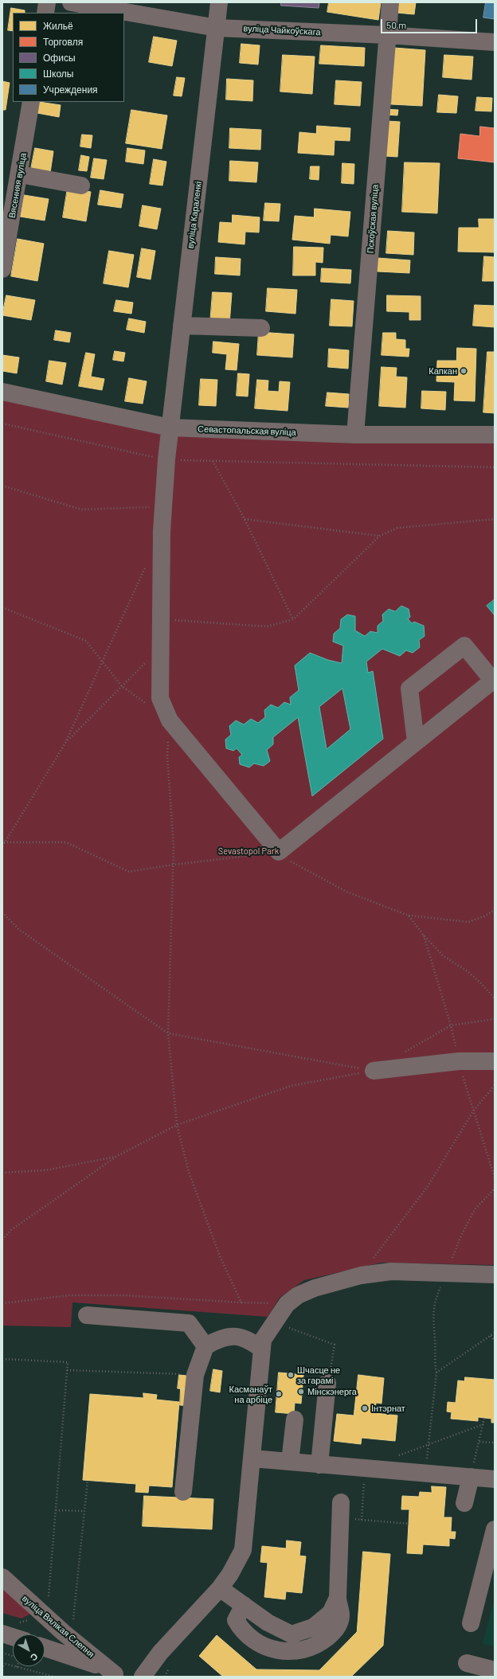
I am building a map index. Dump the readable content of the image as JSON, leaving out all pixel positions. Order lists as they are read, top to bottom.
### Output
{
  "streets": {
    "street": [
      "вуліца Чайкоўскага",
      "Вясенняя вуліца",
      "вуліца Караленкі",
      "Пскоўская вуліца",
      "Севастопальская вуліца",
      "вуліца Вялікая Слепня"
    ]
  },
  "crossings": [
    ["вуліца Чайкоўскага", "вуліца Караленкі"],
    ["вуліца Чайкоўскага", "Пскоўская вуліца"],
    ["вуліца Караленкі", "Севастопальская вуліца"],
    ["Пскоўская вуліца", "Севастопальская вуліца"]
  ],
  "parks": ["Sevastopol Park"],
  "places": [
    "Капкан",
    "Шчасце не за гарамі",
    "Мінскэнерга",
    "Касманаўт на арбіце",
    "Інтэрнат"
  ],
  "legend": [
    "Жильё",
    "Торговля",
    "Офисы",
    "Школы",
    "Учреждения"
  ],
  "scale_bar": "50 m",
  "north": "bottom right"
}
